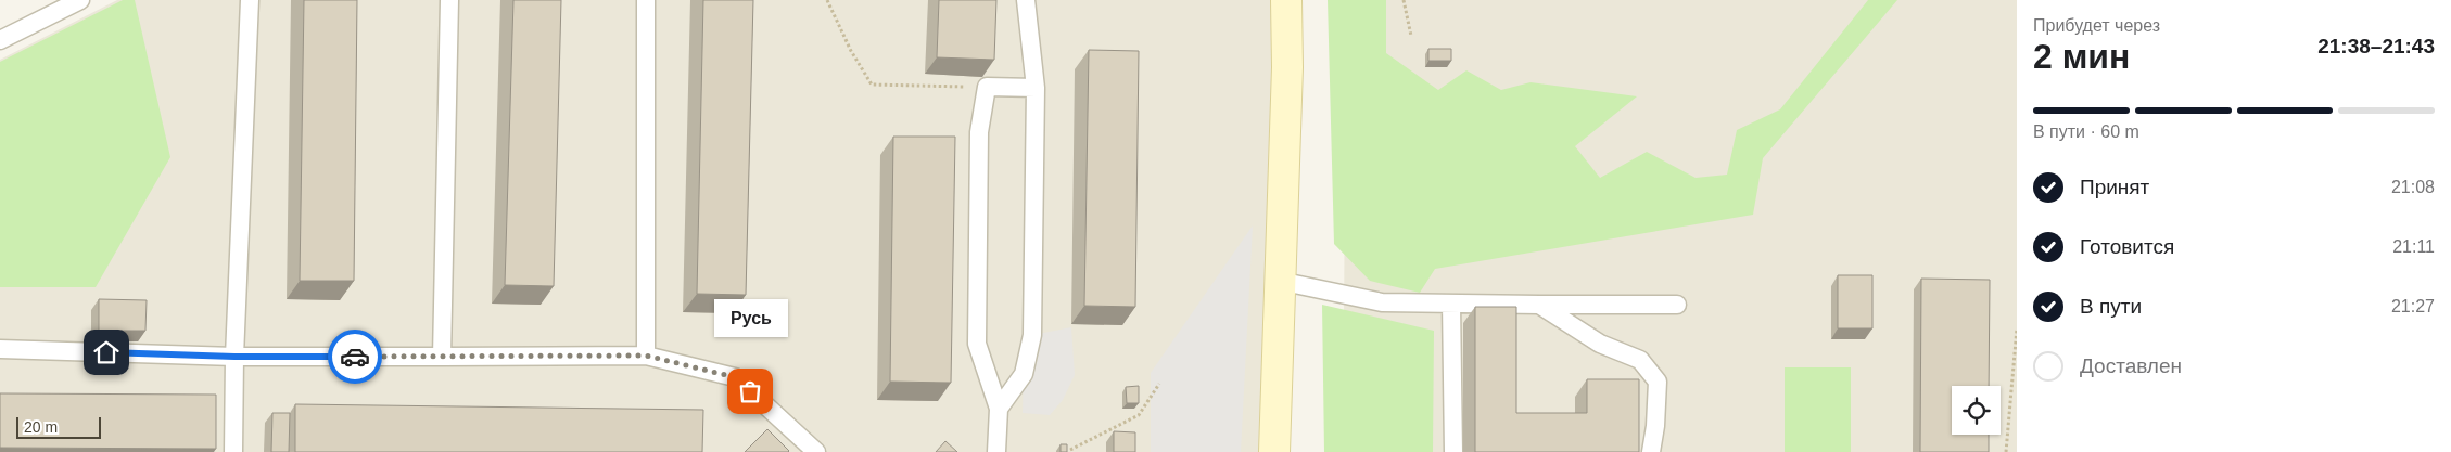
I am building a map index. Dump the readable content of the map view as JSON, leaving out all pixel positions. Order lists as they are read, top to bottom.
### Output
{
  "places": ["Русь"],
  "scale_bar": "20 m",
  "page": {
    "heading": ["2 мин", "Прибудет через", "21:38–21:43"],
    "bar": "В пути · 60 m",
    "list": [
      ["Принят", "21:08"],
      ["Готовится", "21:11"],
      ["В пути", "21:27"],
      "Доставлен"
    ],
    "bubble": "Русь",
    "scale": "20 m"
  }
}
